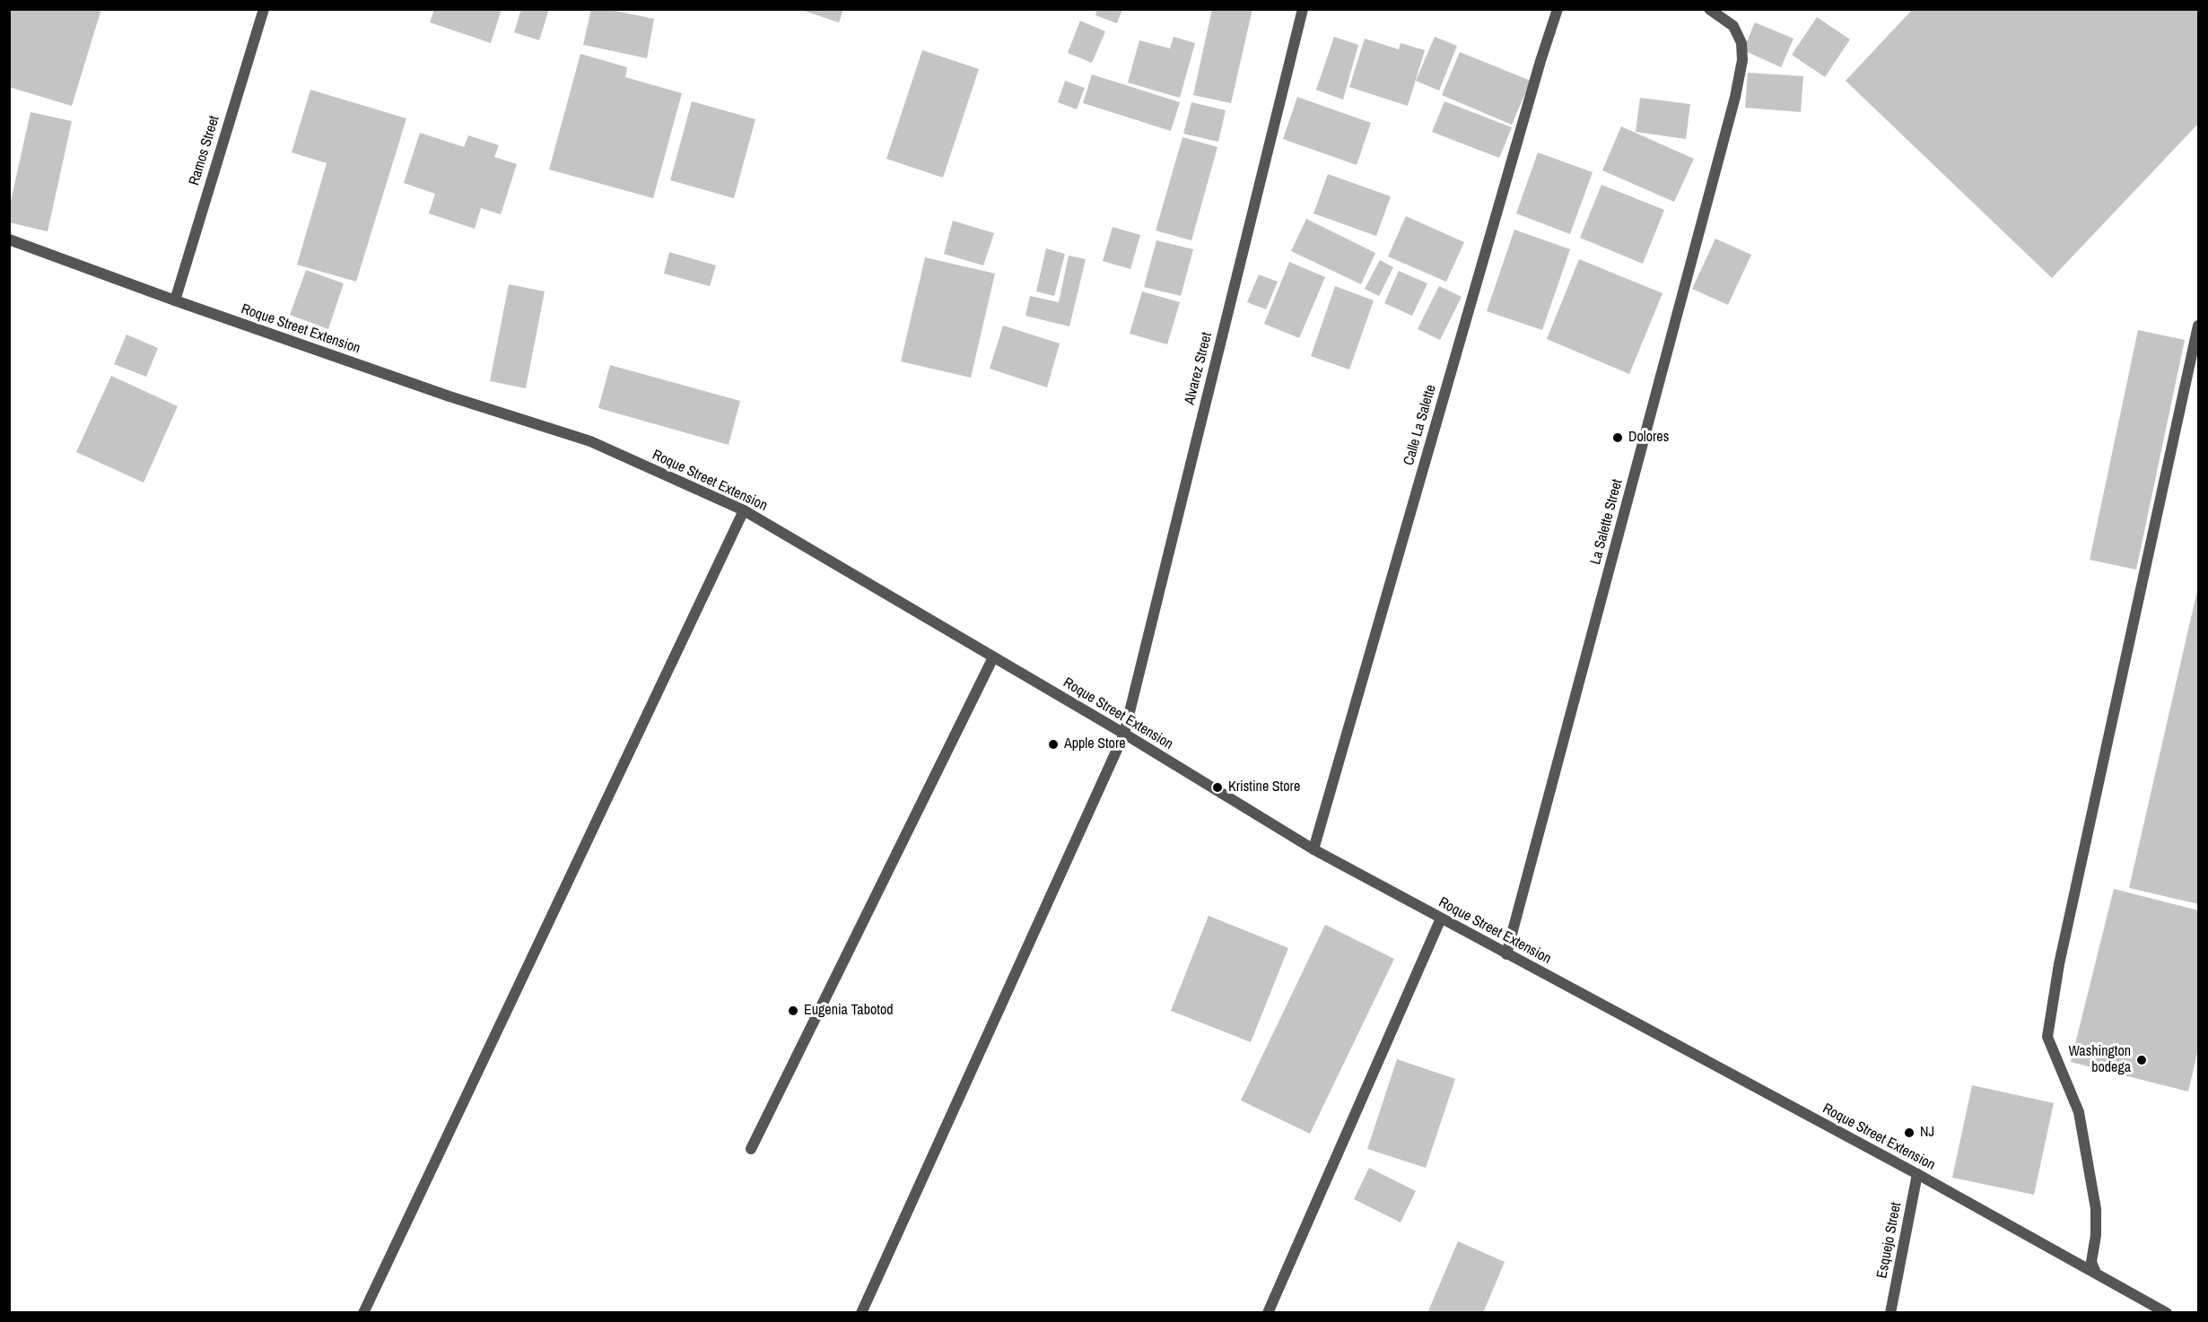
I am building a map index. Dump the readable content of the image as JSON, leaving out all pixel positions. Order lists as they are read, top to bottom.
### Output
{
  "streets": {
    "street": [
      "Ramos Street",
      "Roque Street Extension",
      "Alvarez Street",
      "Calle La Salette",
      "La Salette Street",
      "Esquejo Street"
    ]
  },
  "crossings": [
    ["Ramos Street", "Roque Street Extension"],
    ["Roque Street Extension", "Alvarez Street"],
    ["Roque Street Extension", "Calle La Salette"],
    ["Roque Street Extension", "La Salette Street"],
    ["Roque Street Extension", "Esquejo Street"]
  ],
  "places": [
    "Dolores",
    "Apple Store",
    "Kristine Store",
    "Eugenia Tabotod",
    "Washington bodega",
    "NJ"
  ]
}
